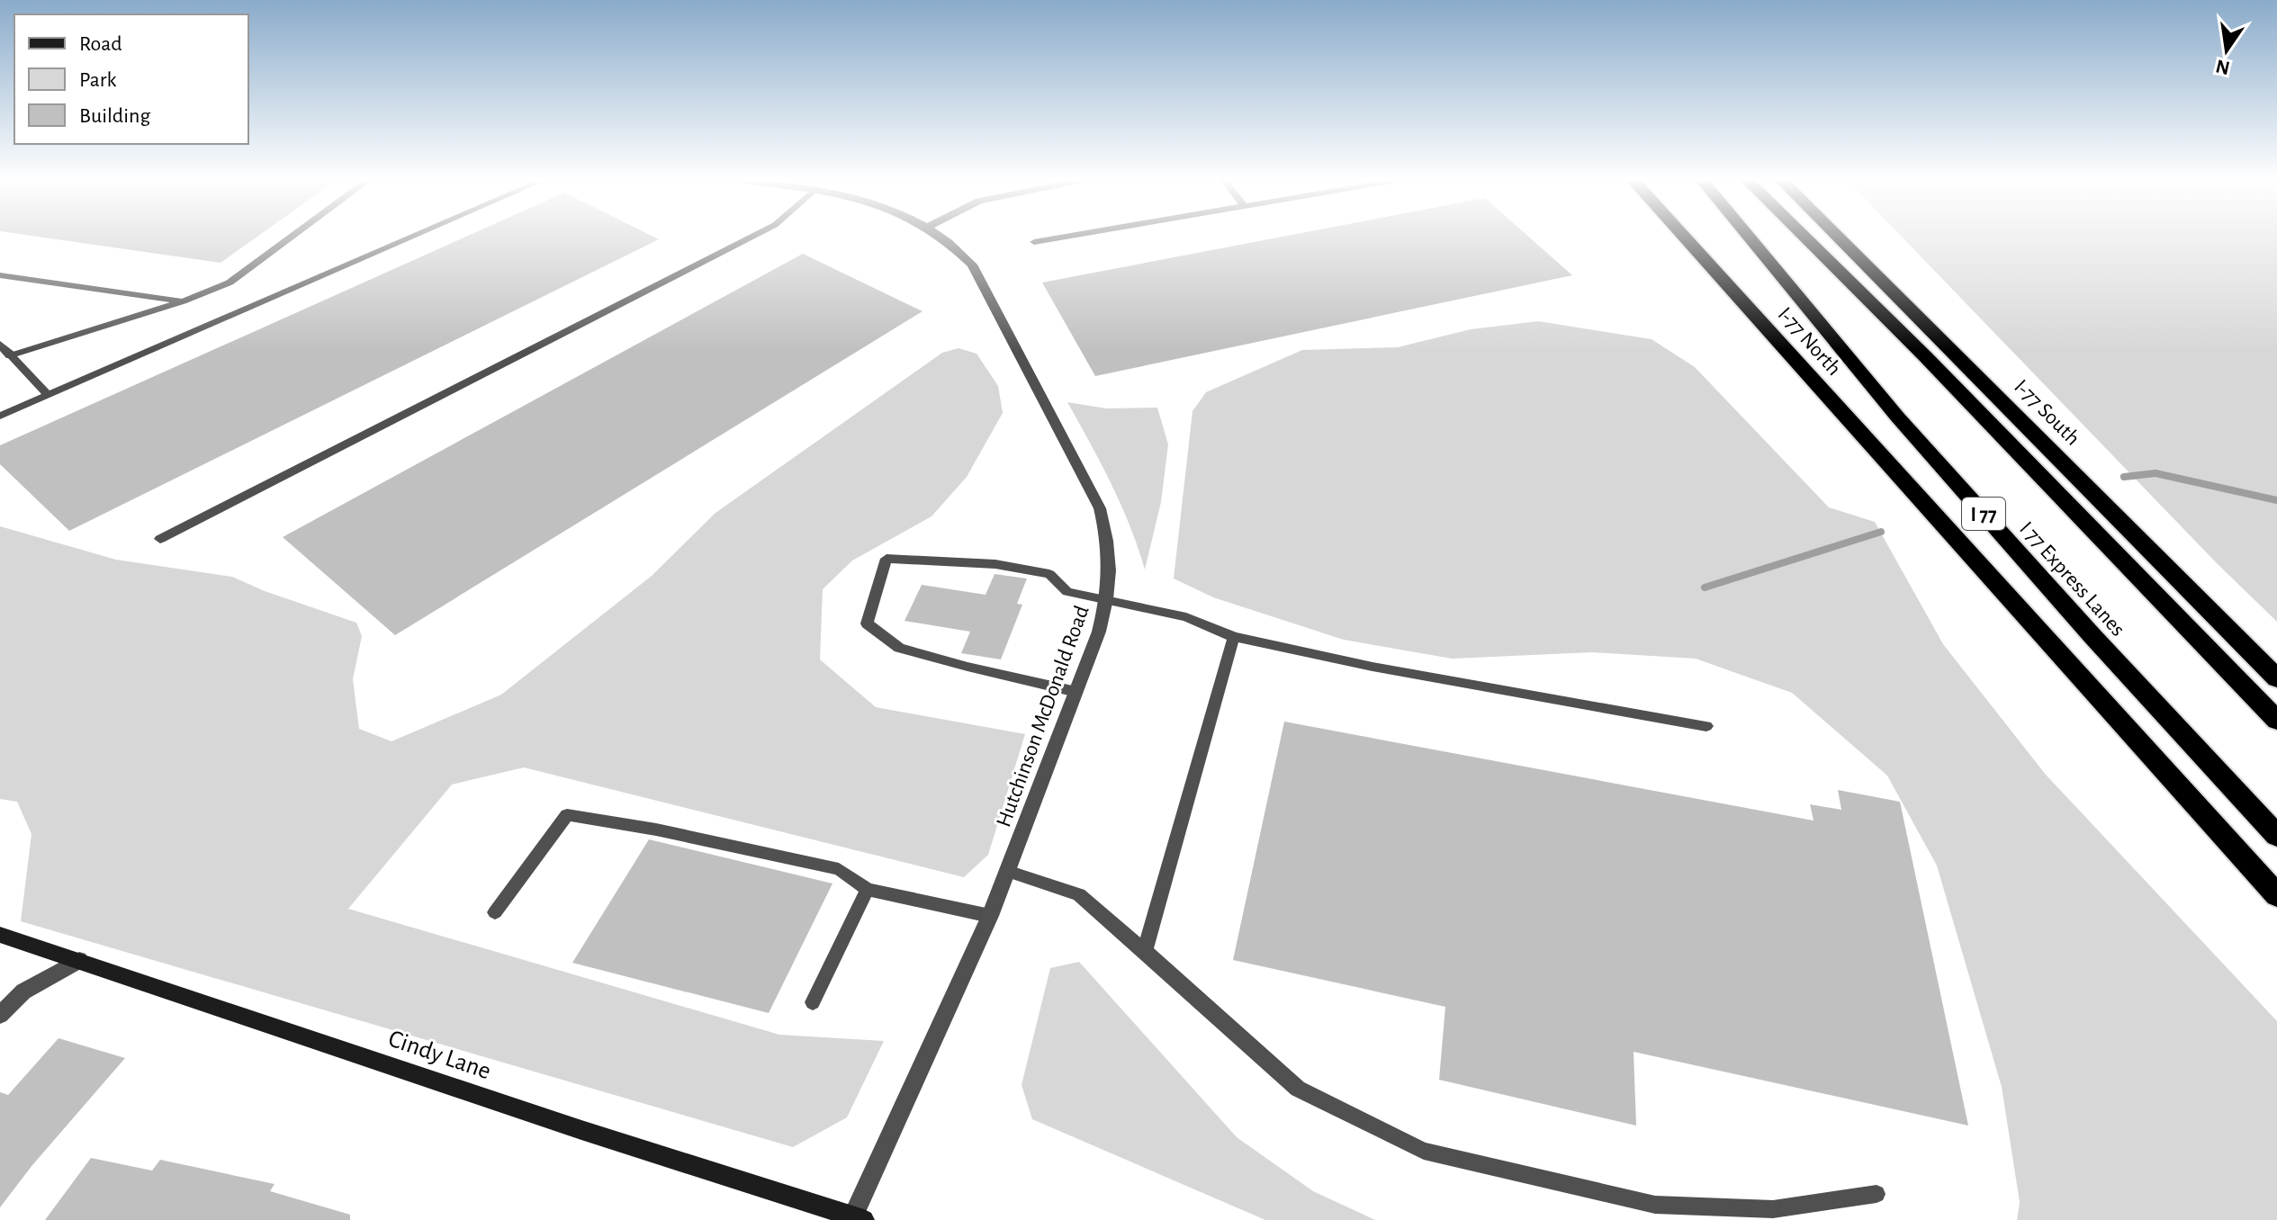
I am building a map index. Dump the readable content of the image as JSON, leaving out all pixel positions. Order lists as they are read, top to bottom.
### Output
{
  "streets": {
    "highway": [
      "I-77 North",
      "I-77 South",
      "I 77",
      "I 77 Express Lanes"
    ],
    "main road": ["Cindy Lane"],
    "street": ["Hutchinson McDonald Road"]
  },
  "crossings": [
    ["Hutchinson McDonald Road", "Cindy Lane"]
  ],
  "legend": ["Road", "Park", "Building"],
  "north": "bottom"
}
